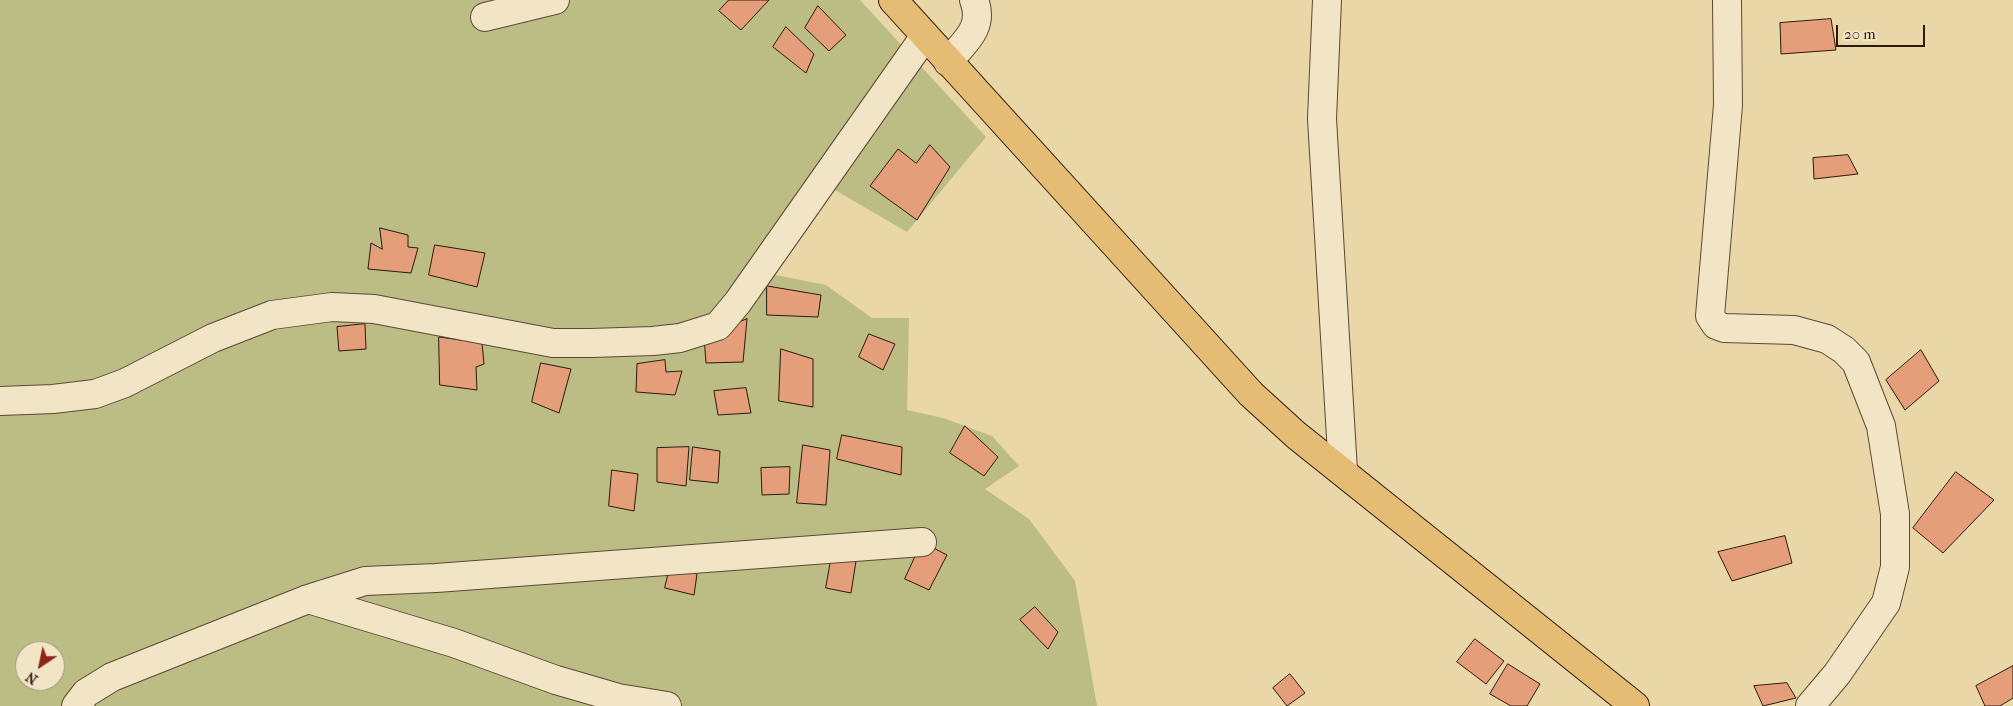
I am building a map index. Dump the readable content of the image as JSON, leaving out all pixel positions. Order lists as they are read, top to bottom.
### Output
{
  "scale_bar": "20 m",
  "north": "bottom left"
}
